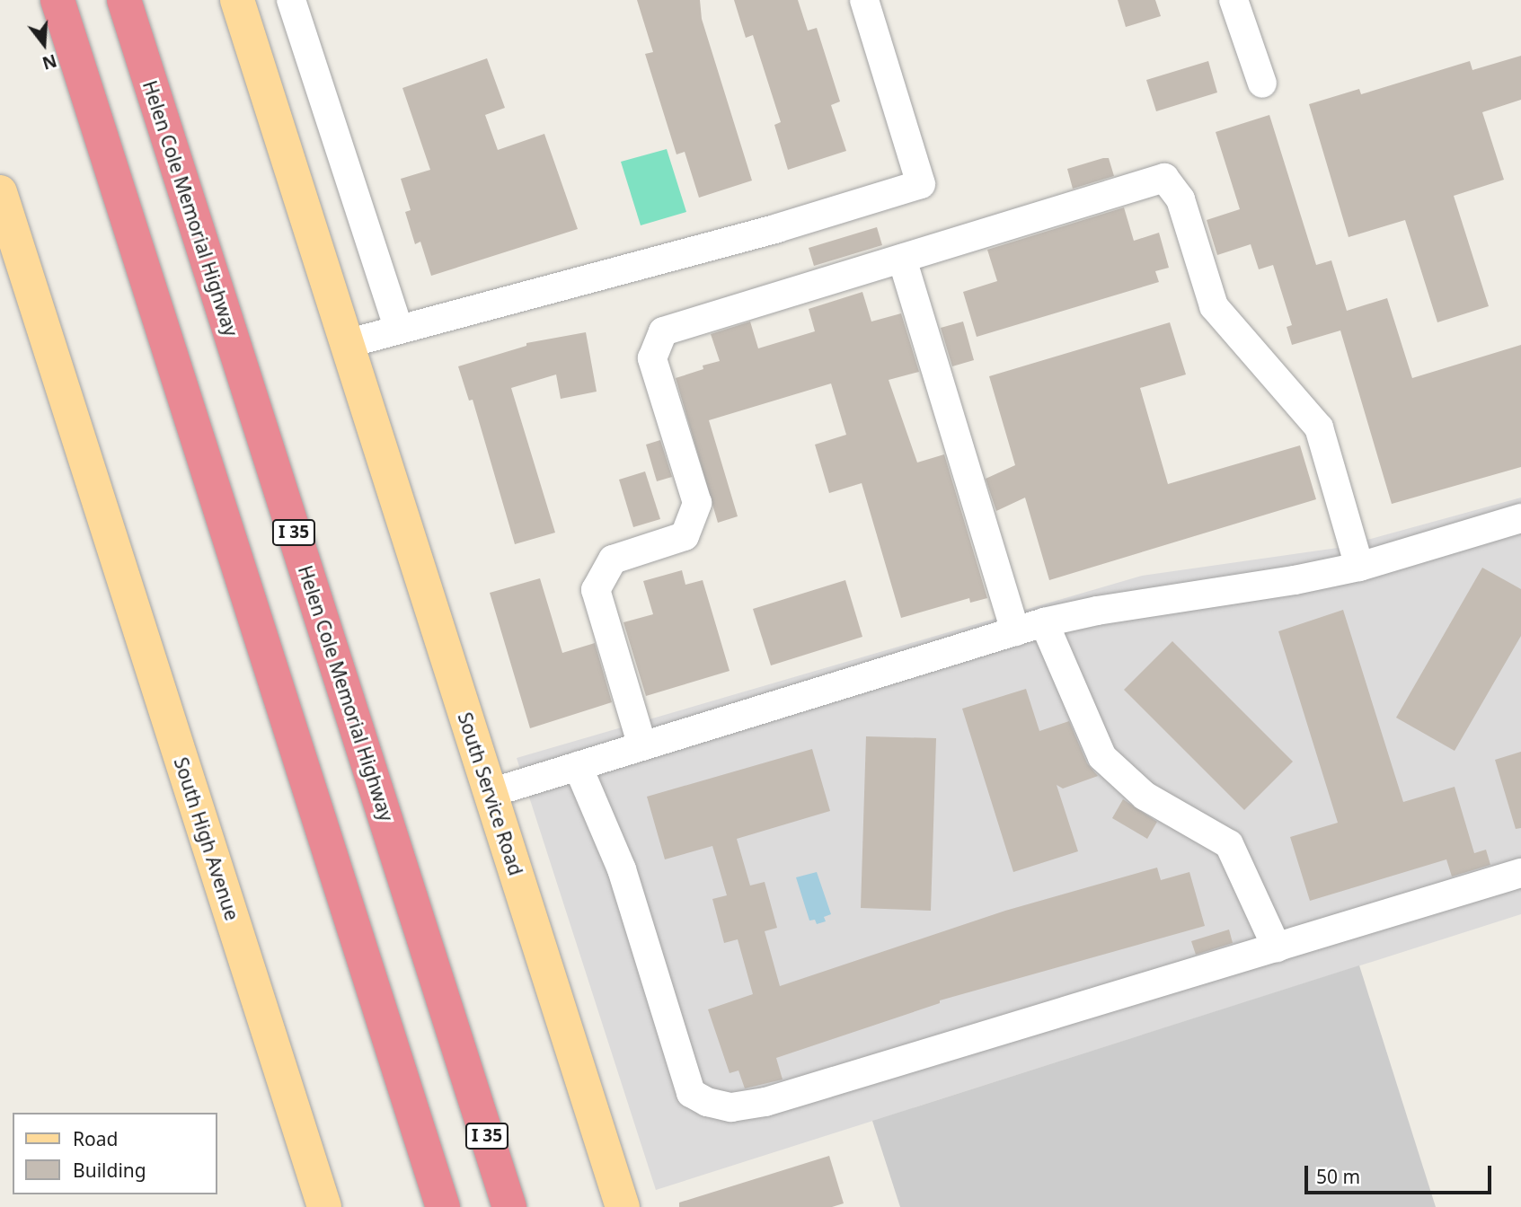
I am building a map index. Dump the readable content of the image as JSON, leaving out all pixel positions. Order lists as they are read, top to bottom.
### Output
{
  "streets": {
    "highway": ["Helen Cole Memorial Highway", "I 35"],
    "main road": ["South Service Road", "South High Avenue"]
  },
  "legend": ["Road", "Building"],
  "scale_bar": "50 m",
  "north": "bottom"
}
